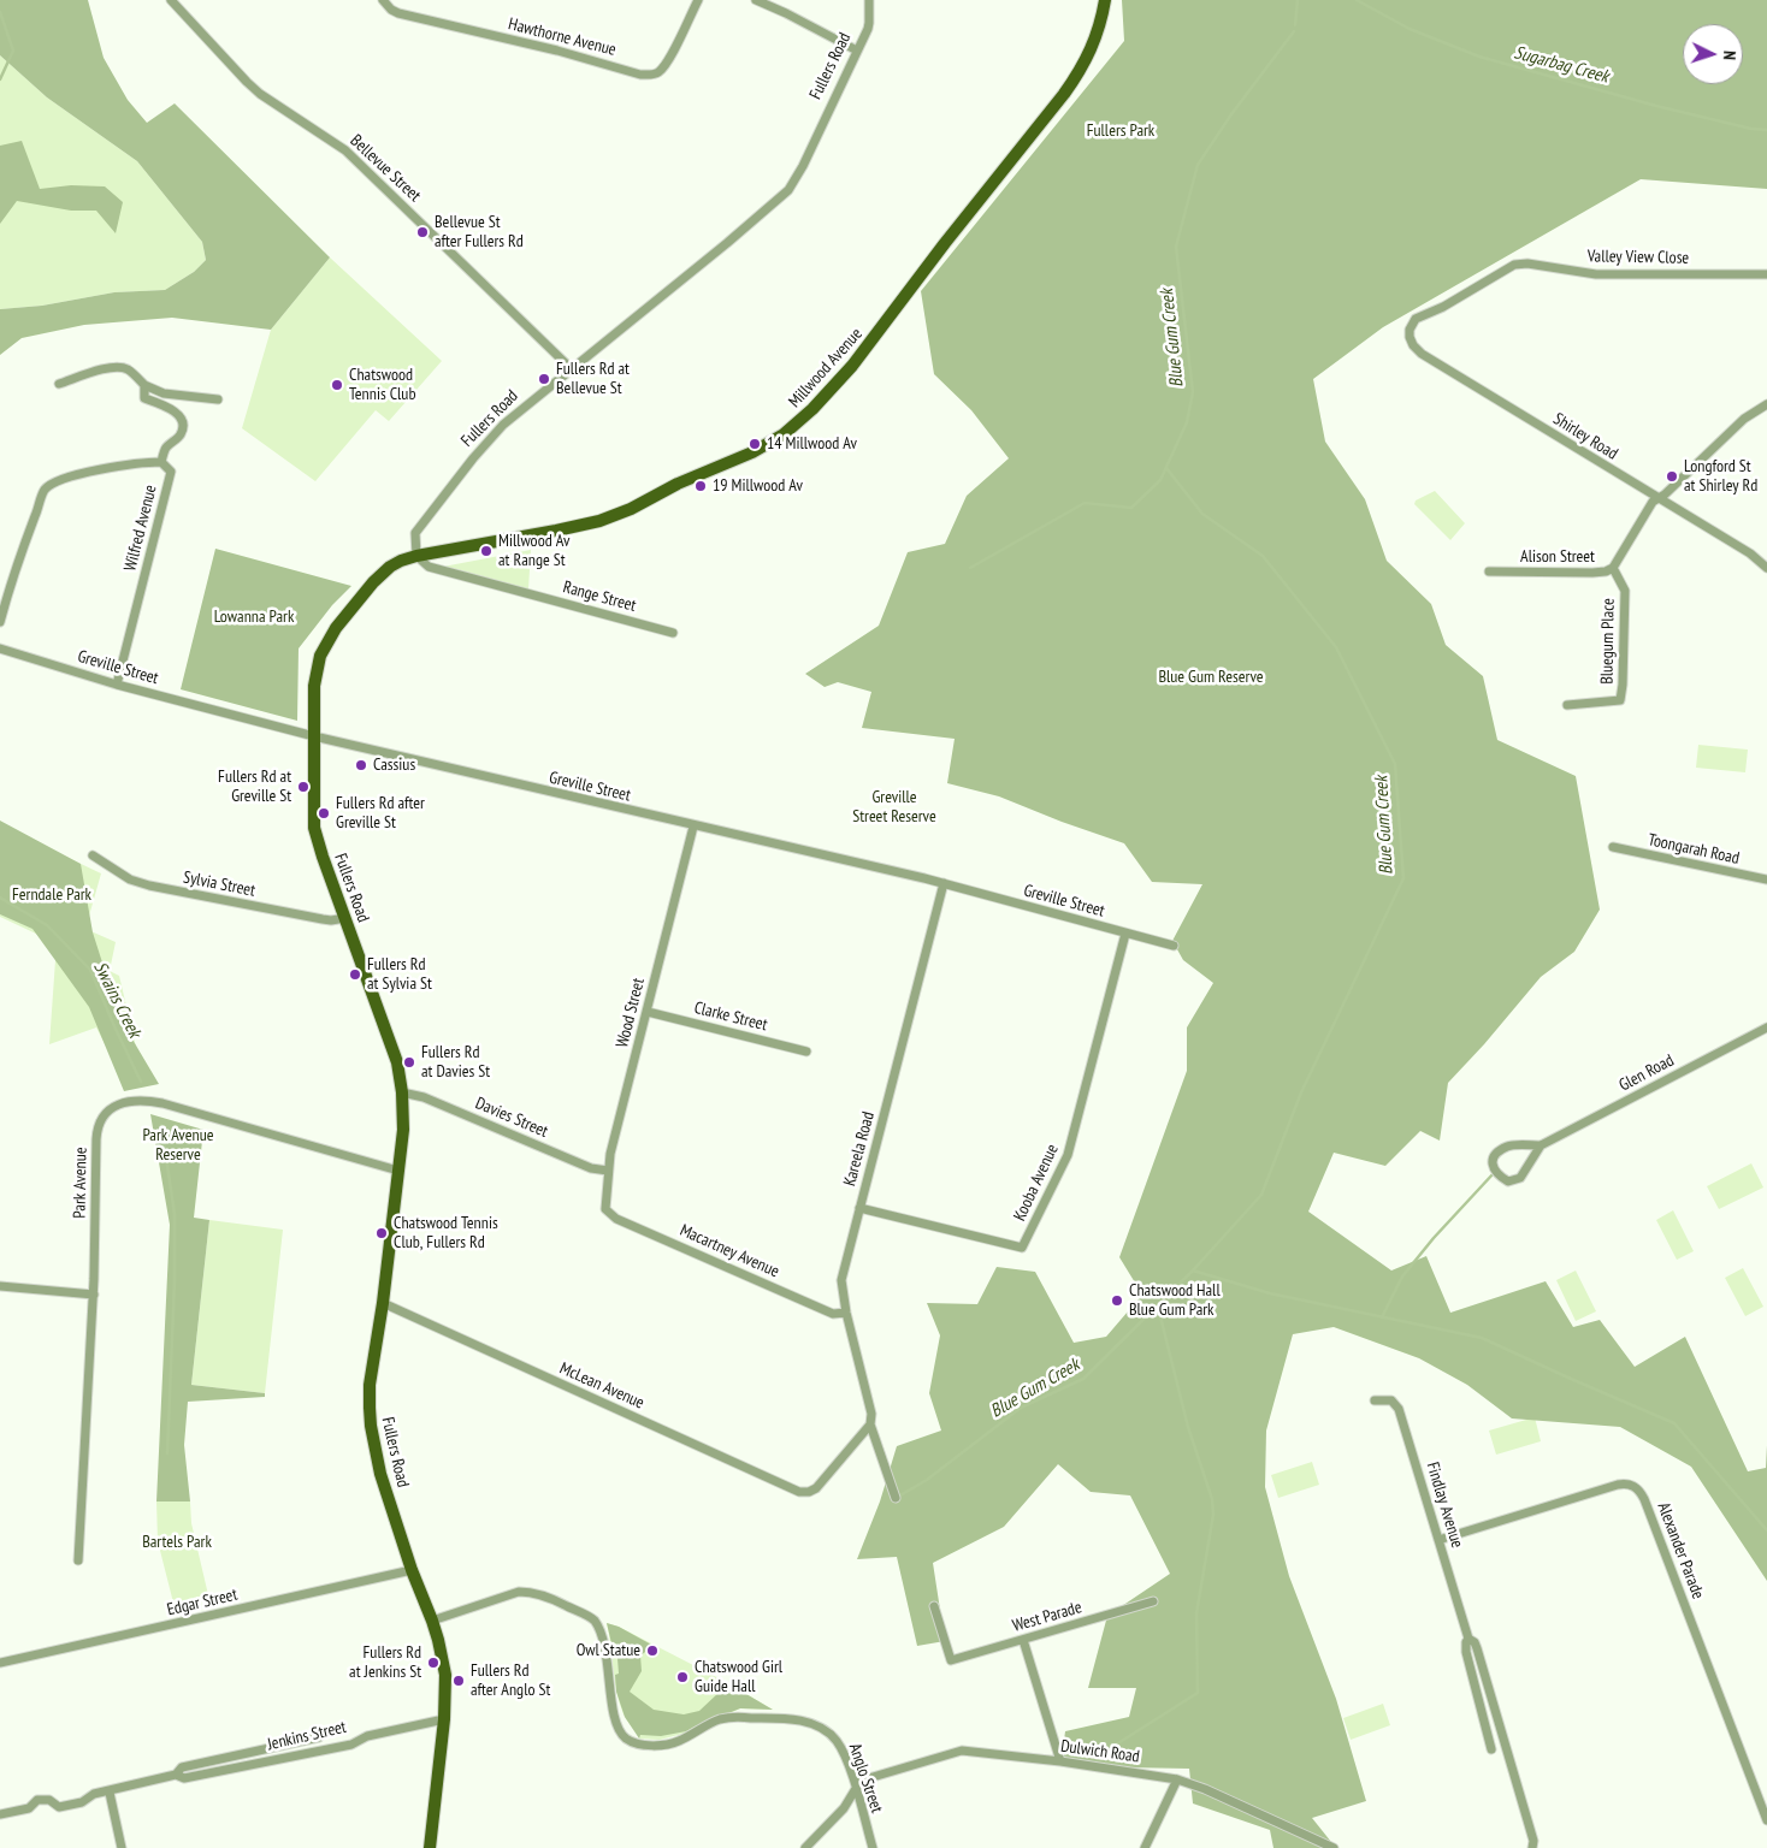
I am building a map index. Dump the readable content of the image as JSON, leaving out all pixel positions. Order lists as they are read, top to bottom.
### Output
{
  "streets": {
    "main road": ["Fullers Road", "Millwood Avenue"],
    "street": [
      "Hawthorne Avenue",
      "Bellevue Street",
      "Valley View Close",
      "Shirley Road",
      "Wilfred Avenue",
      "Alison Street",
      "Range Street",
      "Bluegum Place",
      "Greville Street",
      "Toongarah Road",
      "Sylvia Street",
      "Wood Street",
      "Clarke Street",
      "Glen Road",
      "Davies Street",
      "Kareela Road",
      "Park Avenue",
      "Kooba Avenue",
      "Macartney Avenue",
      "McLean Avenue",
      "Findlay Avenue",
      "Alexander Parade",
      "Edgar Street",
      "West Parade",
      "Jenkins Street",
      "Dulwich Road",
      "Anglo Street"
    ]
  },
  "crossings": [
    ["Fullers Road", "Bellevue Street"],
    ["Fullers Road", "Millwood Avenue"],
    ["Fullers Road", "Range Street"],
    ["Fullers Road", "Greville Street"],
    ["Fullers Road", "Sylvia Street"],
    ["Fullers Road", "Davies Street"],
    ["Fullers Road", "Park Avenue"],
    ["Fullers Road", "McLean Avenue"],
    ["Fullers Road", "Edgar Street"],
    ["Fullers Road", "Jenkins Street"],
    ["Fullers Road", "Anglo Street"],
    ["Valley View Close", "Shirley Road"],
    ["Millwood Avenue", "Range Street"],
    ["Shirley Road", "Alison Street"],
    ["Wilfred Avenue", "Greville Street"],
    ["Alison Street", "Bluegum Place"],
    ["Greville Street", "Wood Street"],
    ["Greville Street", "Kareela Road"],
    ["Greville Street", "Kooba Avenue"],
    ["Wood Street", "Clarke Street"],
    ["Wood Street", "Davies Street"],
    ["Wood Street", "Macartney Avenue"],
    ["Kareela Road", "Kooba Avenue"],
    ["Kareela Road", "Macartney Avenue"],
    ["Kareela Road", "McLean Avenue"],
    ["Findlay Avenue", "Alexander Parade"],
    ["Dulwich Road", "Anglo Street"]
  ],
  "water": ["Sugarbag Creek", "Blue Gum Creek", "Swains Creek"],
  "parks": [
    "Fullers Park",
    "Lowanna Park",
    "Blue Gum Reserve",
    "Greville Street Reserve",
    "Ferndale Park",
    "Park Avenue Reserve",
    "Bartels Park"
  ],
  "places": [
    "Bellevue St after Fullers Rd",
    "Fullers Rd at Bellevue St",
    "Chatswood Tennis Club",
    "14 Millwood Av",
    "Longford St at Shirley Rd",
    "19 Millwood Av",
    "Millwood Av at Range St",
    "Cassius",
    "Fullers Rd at Greville St",
    "Fullers Rd after Greville St",
    "Fullers Rd at Sylvia St",
    "Fullers Rd at Davies St",
    "Chatswood Tennis Club, Fullers Rd",
    "Chatswood Hall Blue Gum Park",
    "Owl Statue",
    "Fullers Rd at Jenkins St",
    "Chatswood Girl Guide Hall",
    "Fullers Rd after Anglo St"
  ],
  "north": "right"
}
